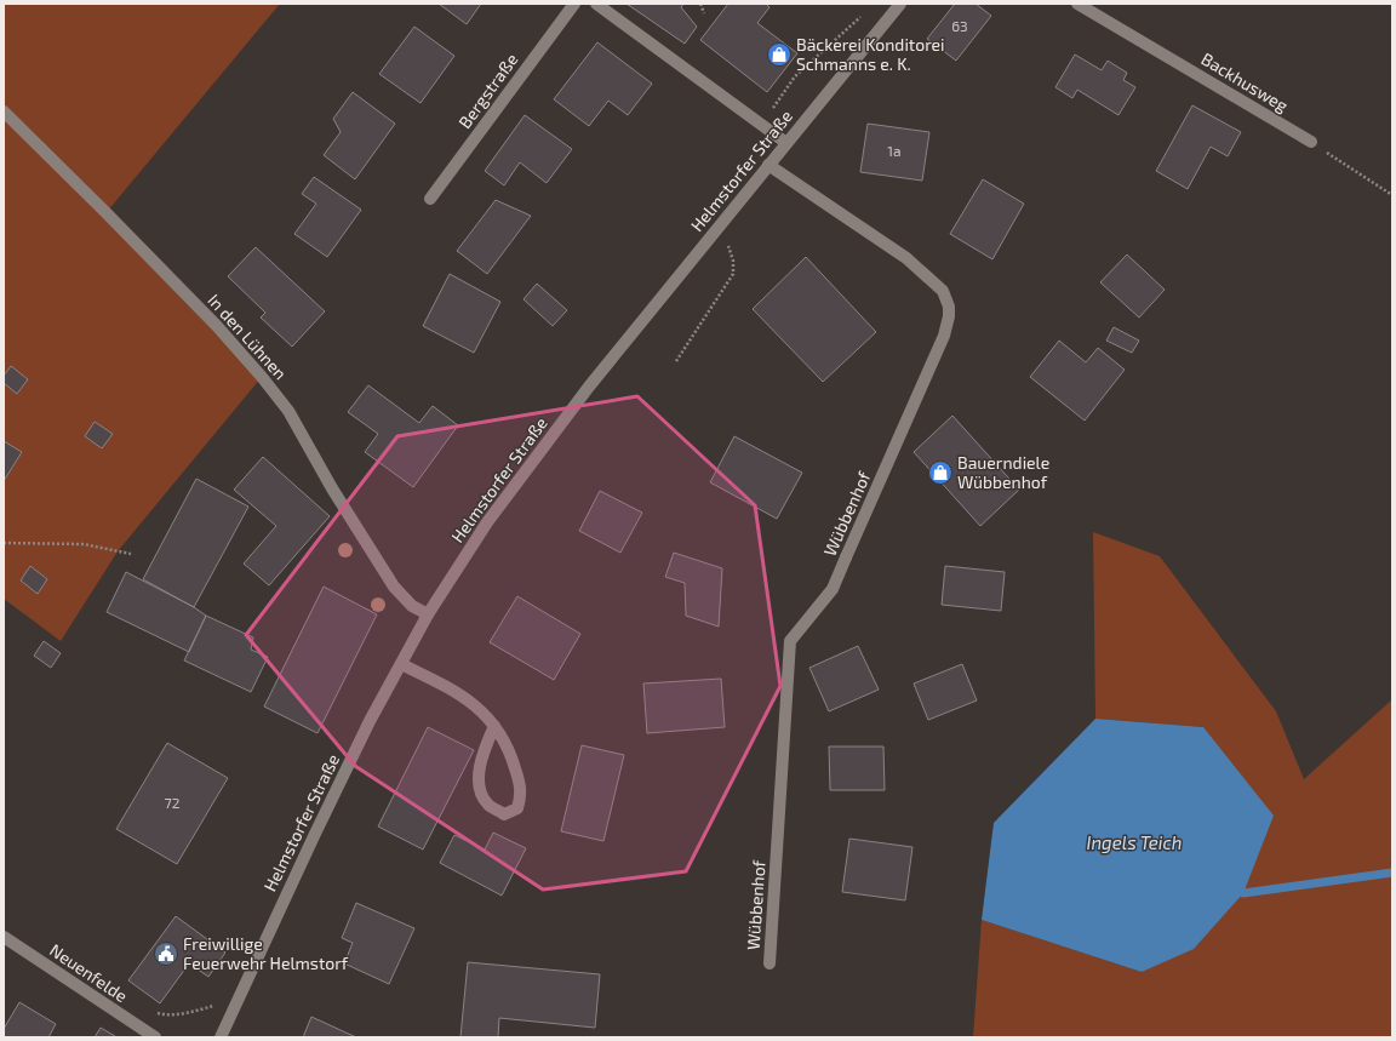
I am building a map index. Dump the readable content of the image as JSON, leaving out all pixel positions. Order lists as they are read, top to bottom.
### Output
{
  "streets": {
    "street": [
      "Backhusweg",
      "Bergstraße",
      "Helmstorfer Straße",
      "In den Lühnen",
      "Wübbenhof",
      "Neuenfelde"
    ]
  },
  "crossings": [
    ["Helmstorfer Straße", "In den Lühnen"],
    ["Helmstorfer Straße", "Wübbenhof"]
  ],
  "water": ["Ingels Teich"],
  "places": {
    "shop": ["Bäckerei Konditorei Schmanns e. K.", "Bauerndiele Wübbenhof"],
    "public building": ["Freiwillige Feuerwehr Helmstorf"]
  },
  "house_numbers": ["63", "1a", "72"]
}
